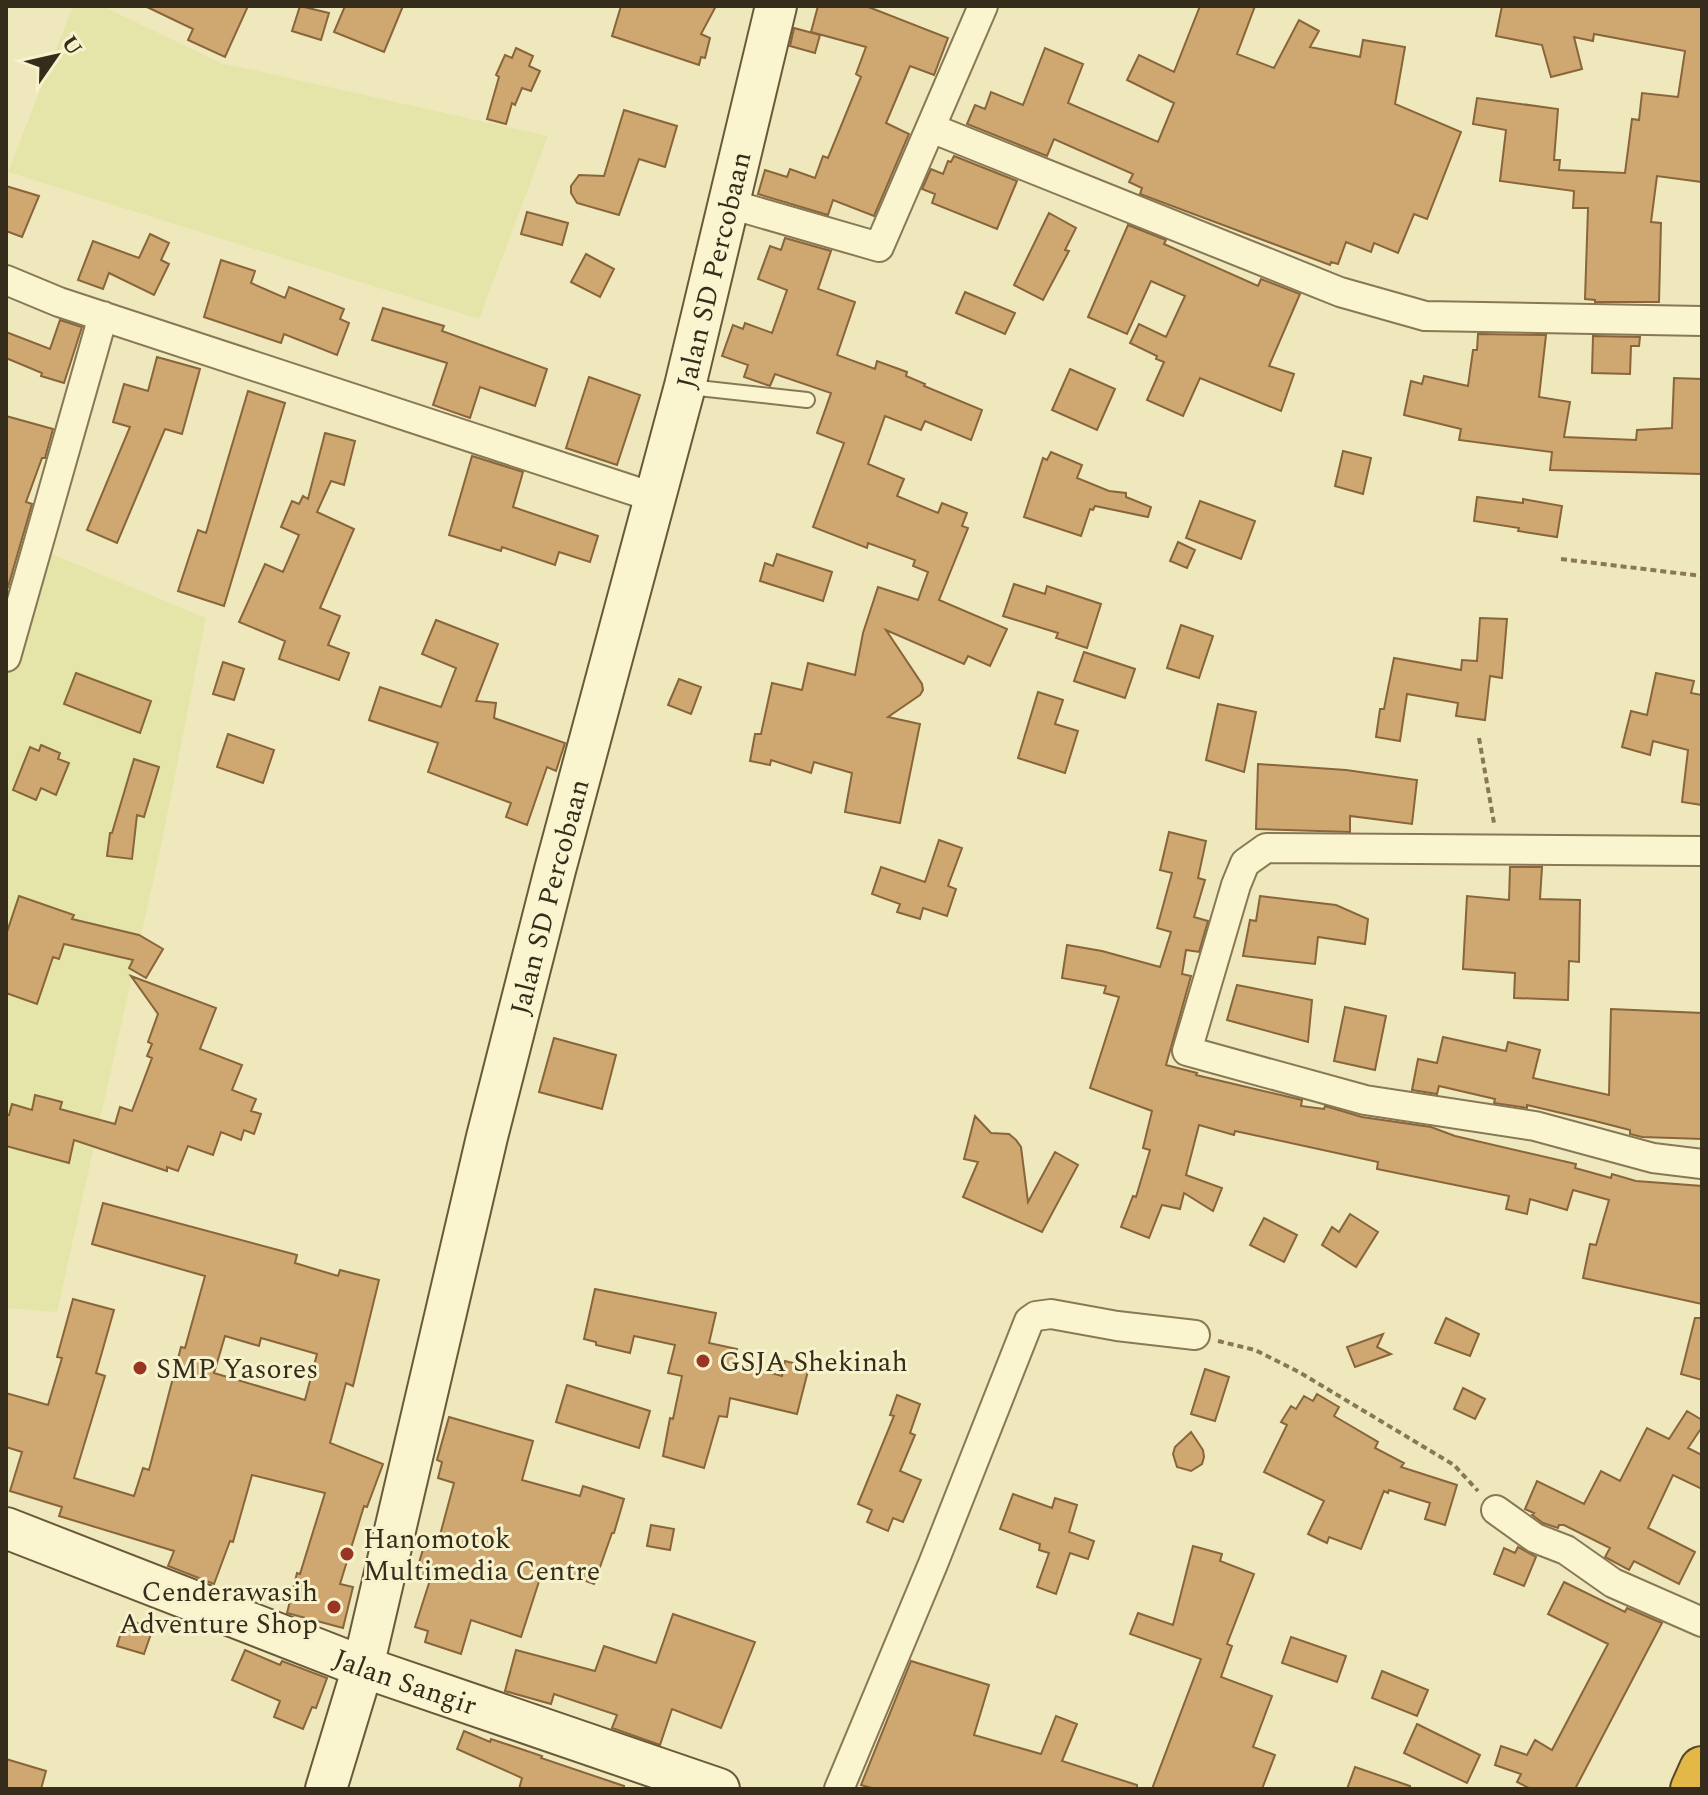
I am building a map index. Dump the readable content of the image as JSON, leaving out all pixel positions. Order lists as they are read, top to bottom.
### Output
{
  "streets": {
    "street": ["Jalan SD Percobaan", "Jalan Sangir"]
  },
  "crossings": [
    ["Jalan SD Percobaan", "Jalan Sangir"]
  ],
  "places": [
    "GSJA Shekinah",
    "SMP Yasores",
    "Hanomotok Multimedia Centre",
    "Cenderawasih Adventure Shop"
  ],
  "north": "top right"
}
